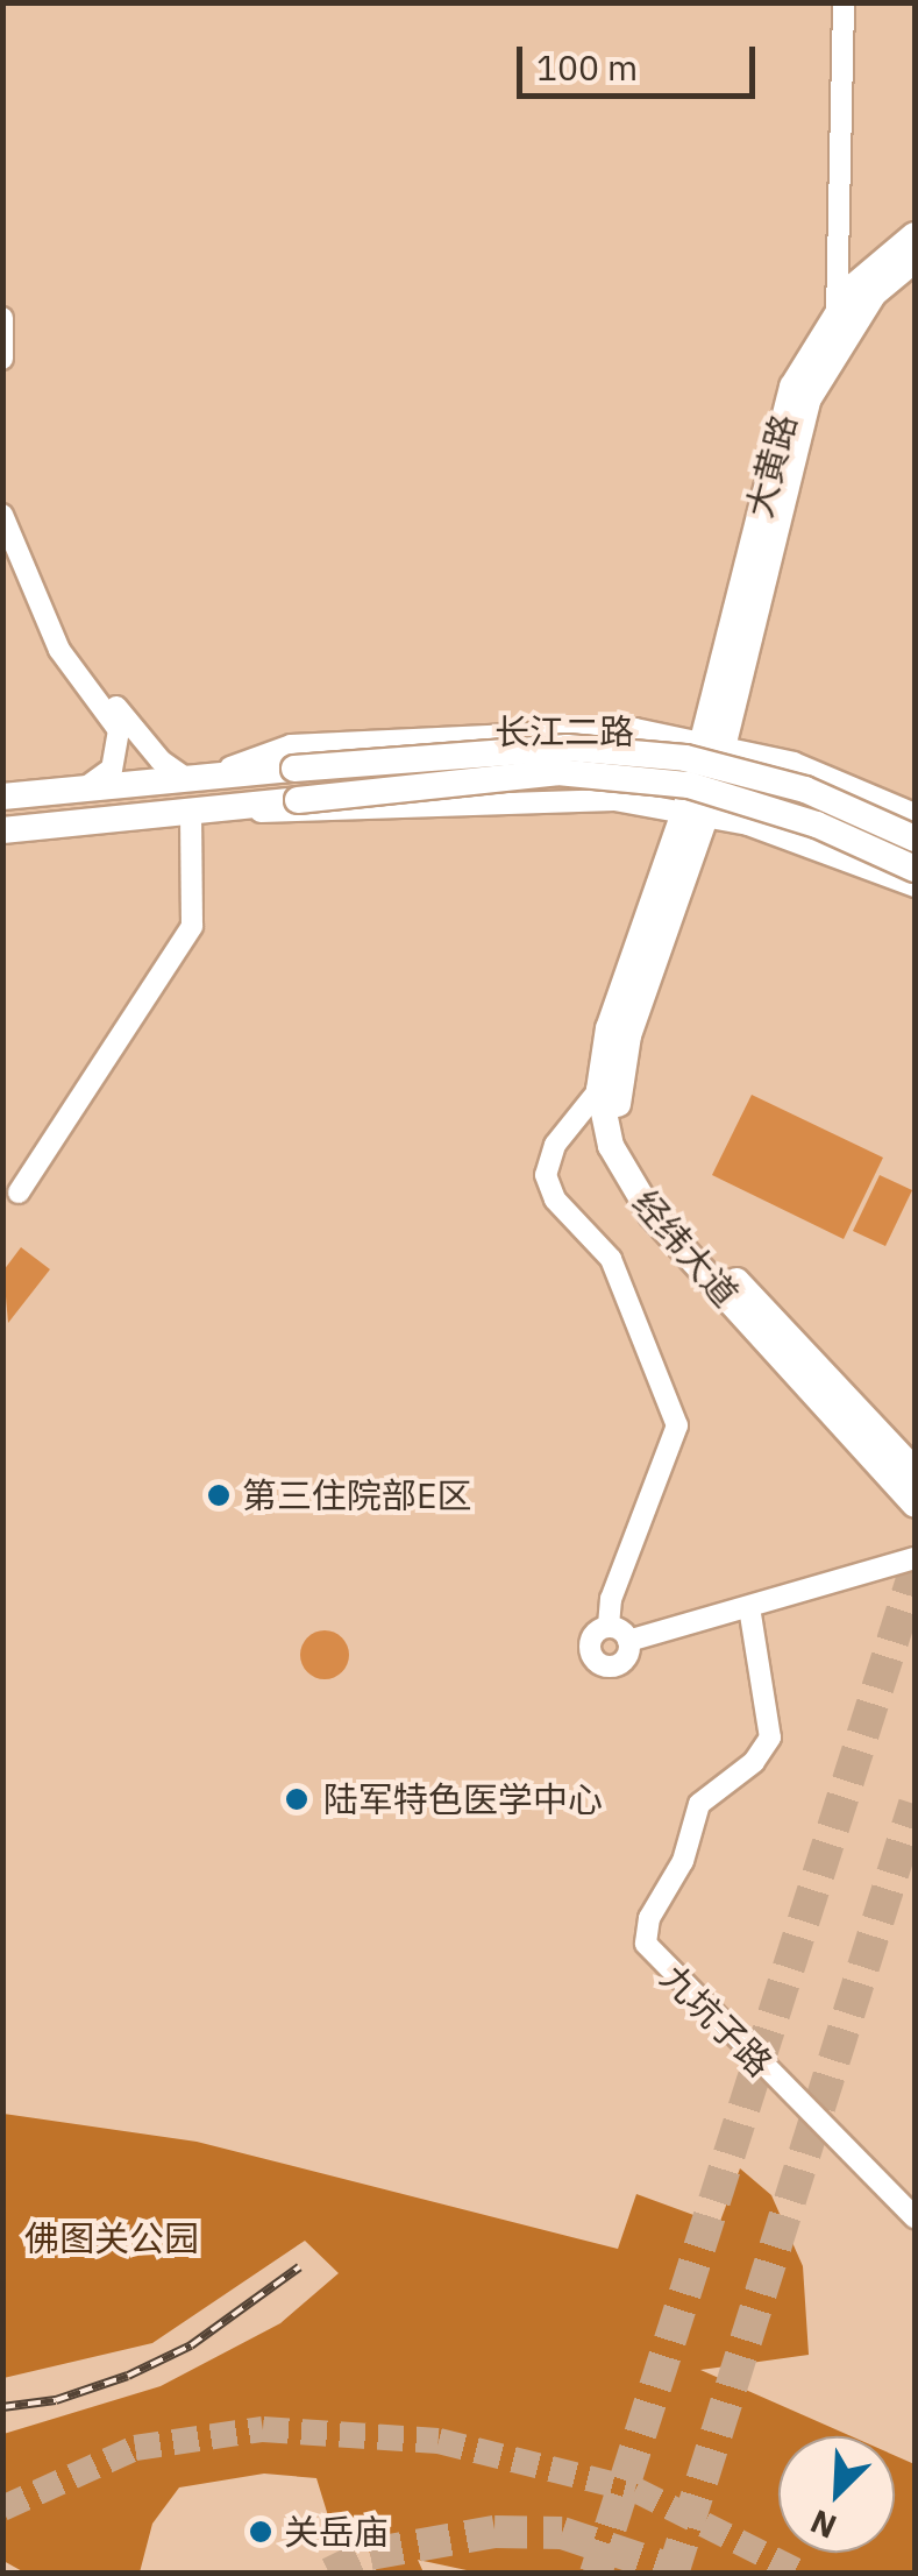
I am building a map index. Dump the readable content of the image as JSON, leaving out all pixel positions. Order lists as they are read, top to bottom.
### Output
{
  "streets": {
    "main road": ["大黄路", "长江二路", "经纬大道"],
    "street": ["九坑子路"]
  },
  "crossings": [
    ["大黄路", "长江二路"],
    ["大黄路", "经纬大道"],
    ["长江二路", "经纬大道"]
  ],
  "parks": ["佛图关公园"],
  "places": ["第三住院部E区", "陆军特色医学中心", "关岳庙"],
  "scale_bar": "100 m",
  "north": "bottom left"
}
